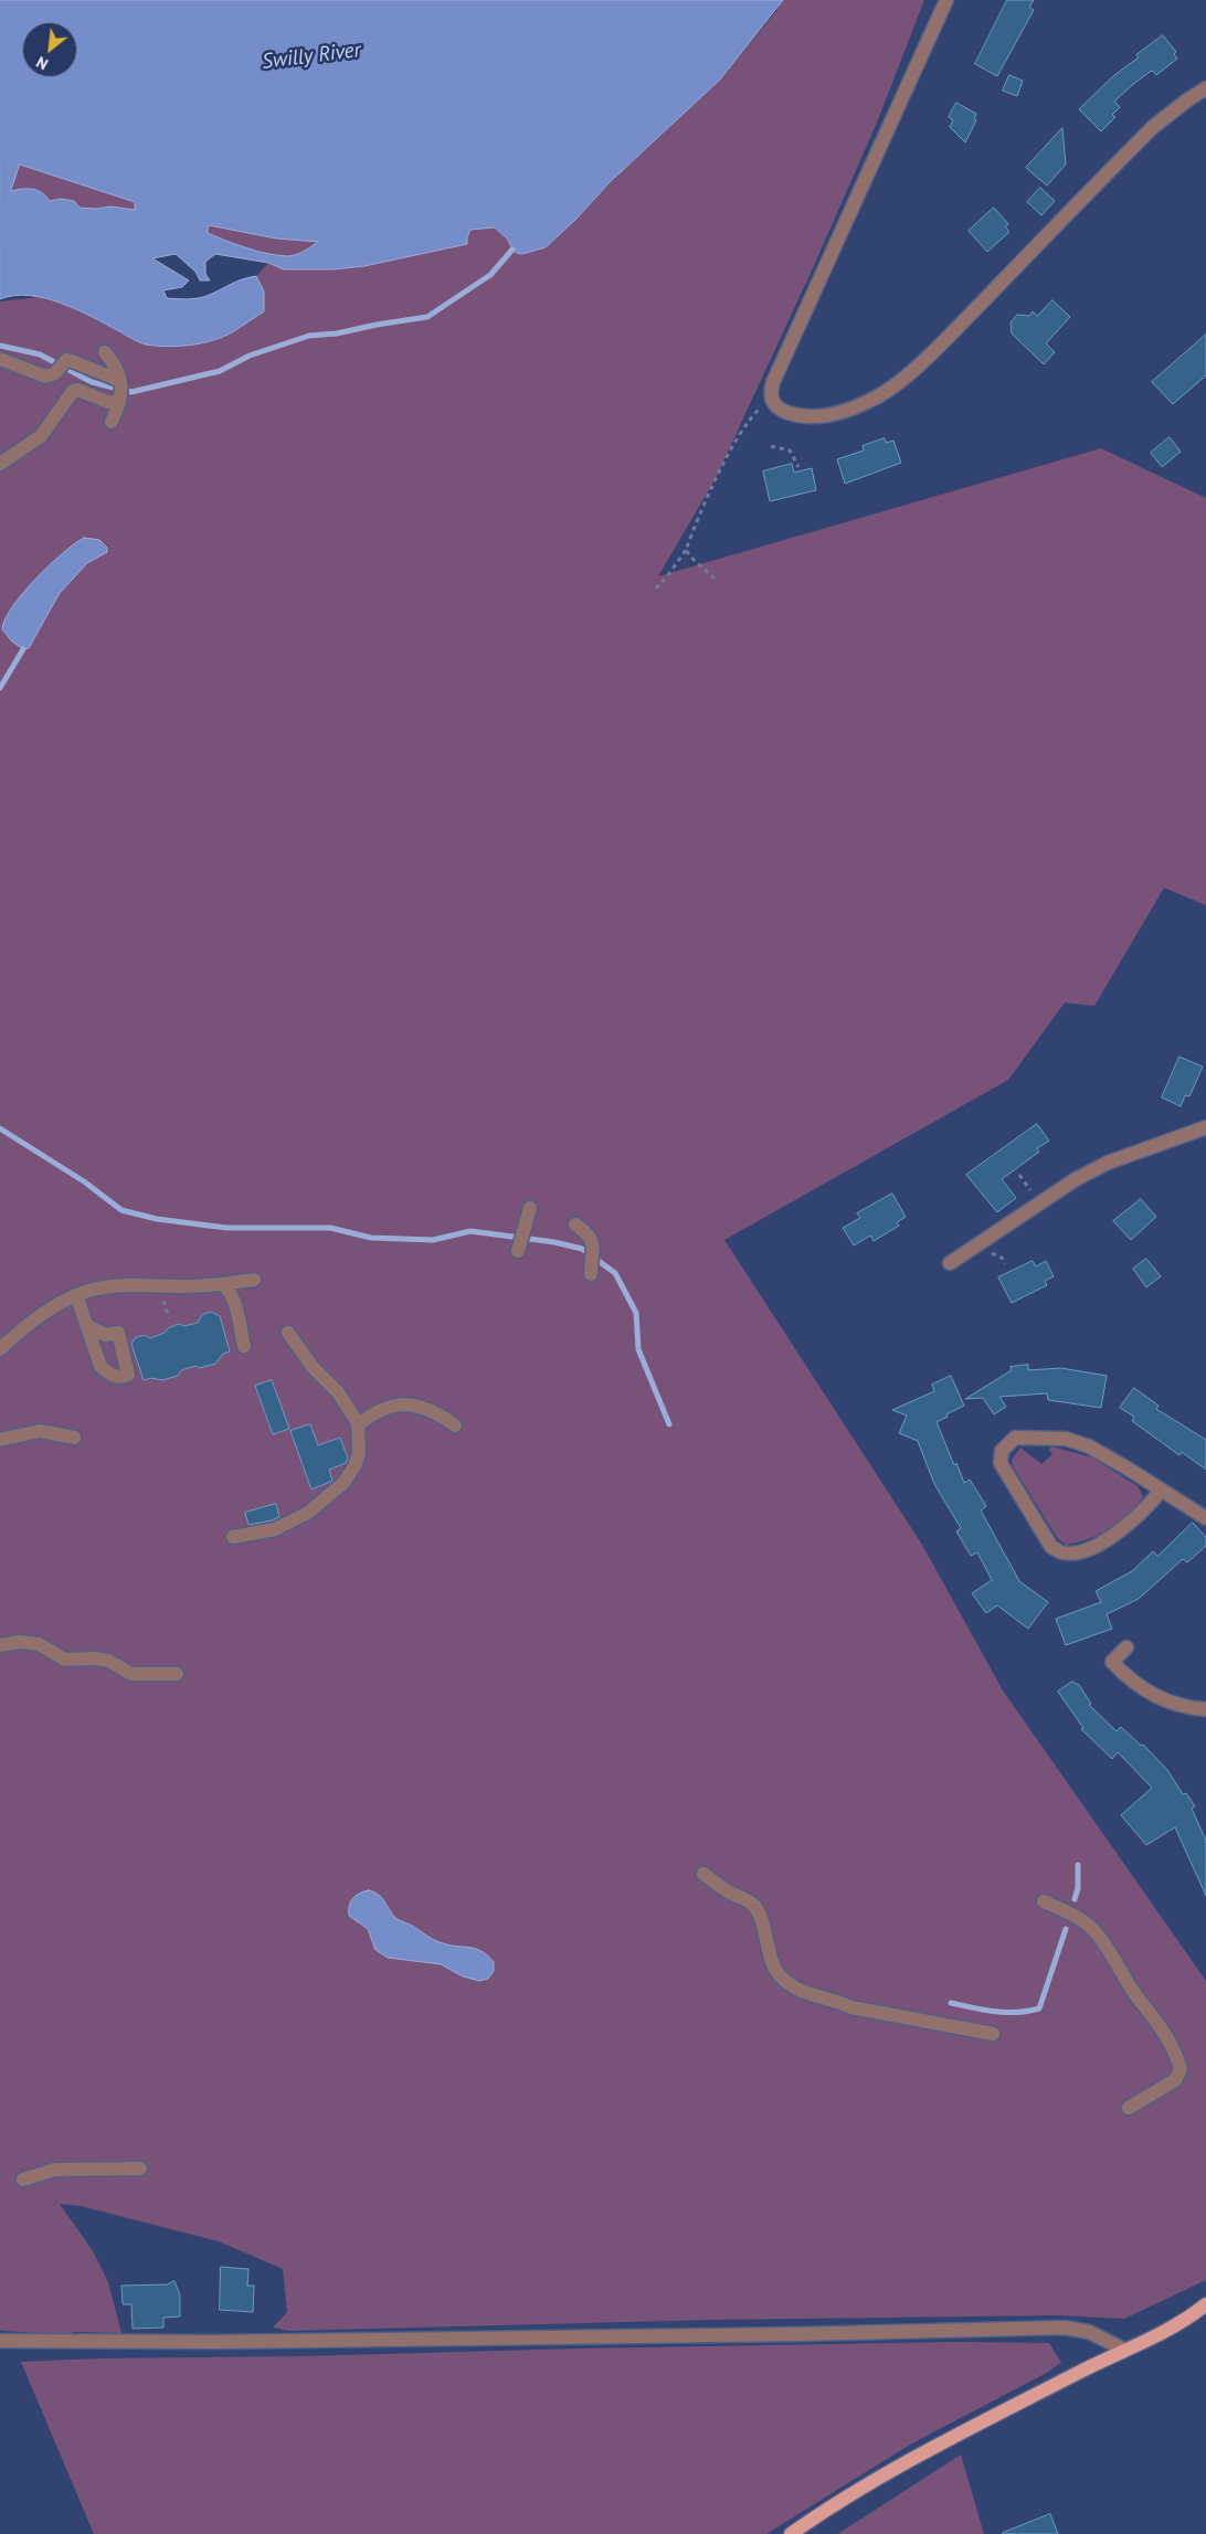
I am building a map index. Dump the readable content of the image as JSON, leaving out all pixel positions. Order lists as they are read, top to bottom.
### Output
{
  "water": ["Swilly River"],
  "north": "bottom left"
}
